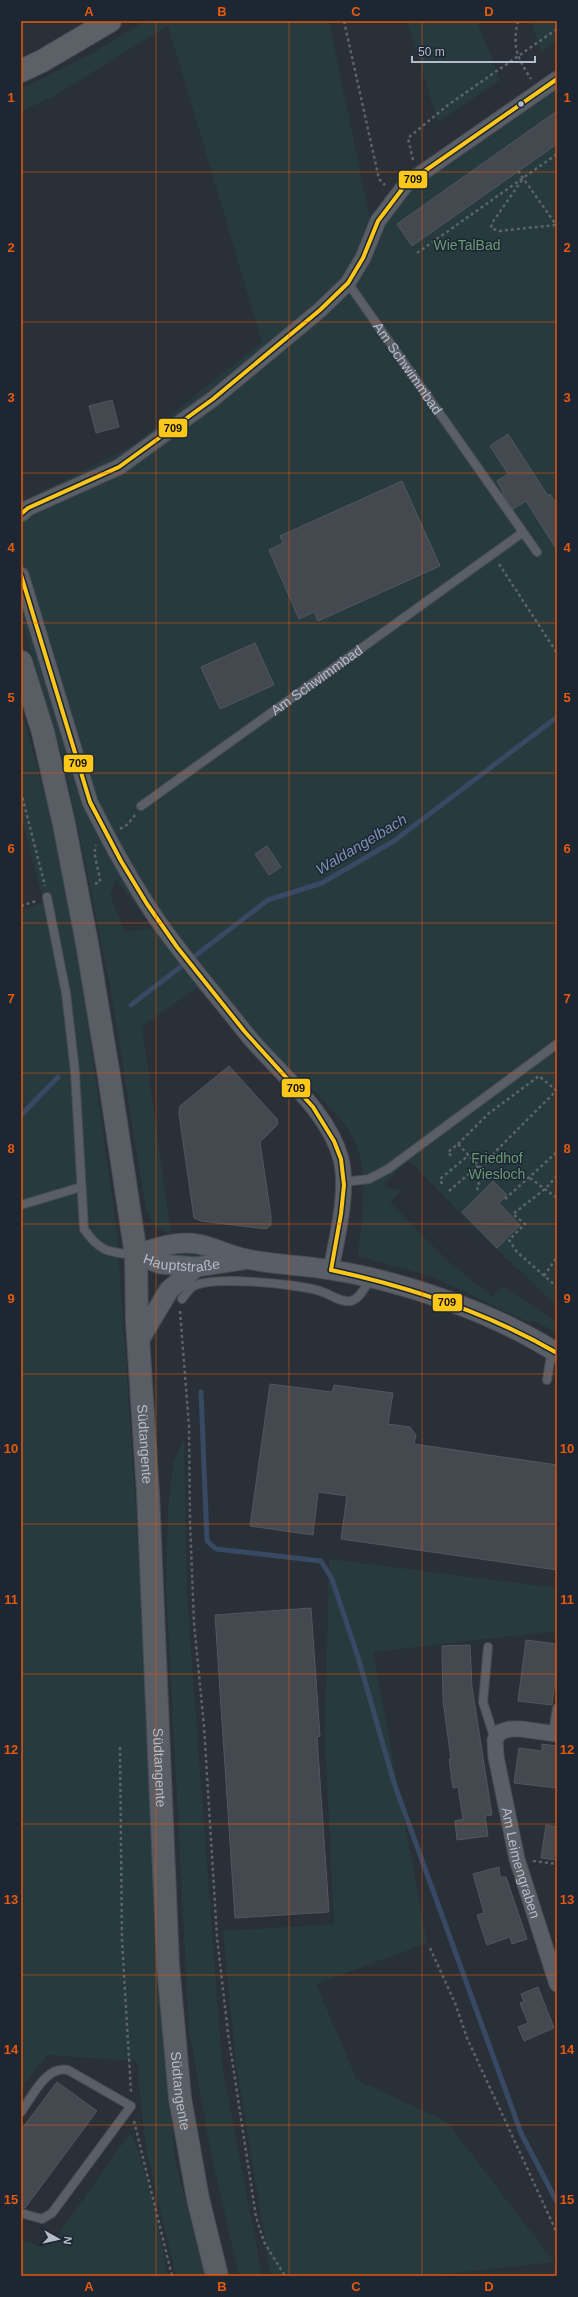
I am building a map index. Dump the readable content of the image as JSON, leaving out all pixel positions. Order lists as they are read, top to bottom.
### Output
{
  "streets": {
    "main road": ["Südtangente"],
    "street": ["Hauptstraße", "Am Leimengraben"],
    "lane": ["Am Schwimmbad"]
  },
  "crossings": [
    ["Hauptstraße", "Südtangente"]
  ],
  "water": ["Waldangelbach"],
  "parks": ["WieTalBad", "Friedhof Wiesloch"],
  "lines": ["transit line 709"],
  "scale_bar": "50 m",
  "north": "right",
  "grid": {
    "columns": [
      "A",
      "B",
      "C",
      "D"
    ],
    "rows": [
      "1",
      "2",
      "3",
      "4",
      "5",
      "6",
      "7",
      "8",
      "9",
      "10",
      "11",
      "12",
      "13",
      "14",
      "15"
    ]
  }
}
